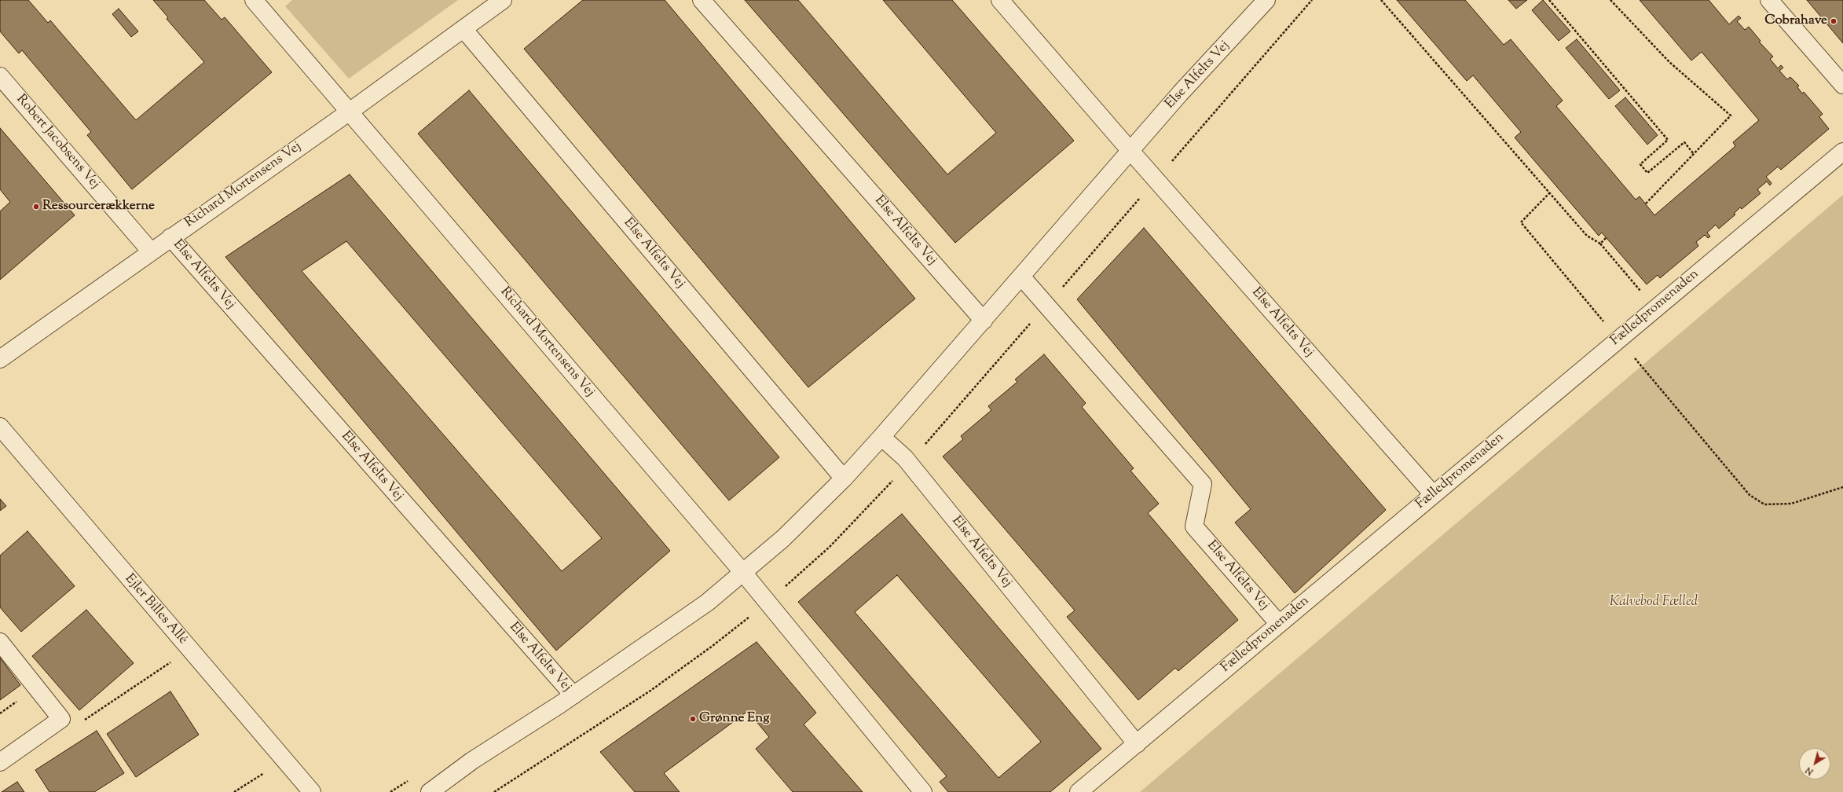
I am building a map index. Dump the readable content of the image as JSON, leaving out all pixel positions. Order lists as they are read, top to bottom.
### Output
{
  "streets": {
    "street": [
      "Else Alfelts Vej",
      "Robert Jacobsens Vej",
      "Richard Mortensens Vej",
      "Fælledpromenaden",
      "Ejler Billes Allé"
    ]
  },
  "crossings": [
    ["Else Alfelts Vej", "Richard Mortensens Vej"],
    ["Else Alfelts Vej", "Fælledpromenaden"],
    ["Robert Jacobsens Vej", "Richard Mortensens Vej"]
  ],
  "parks": ["Kalvebod Fælled"],
  "places": ["Cobrahave", "Ressourcerækkerne", "Grønne Eng"],
  "north": "bottom left"
}
